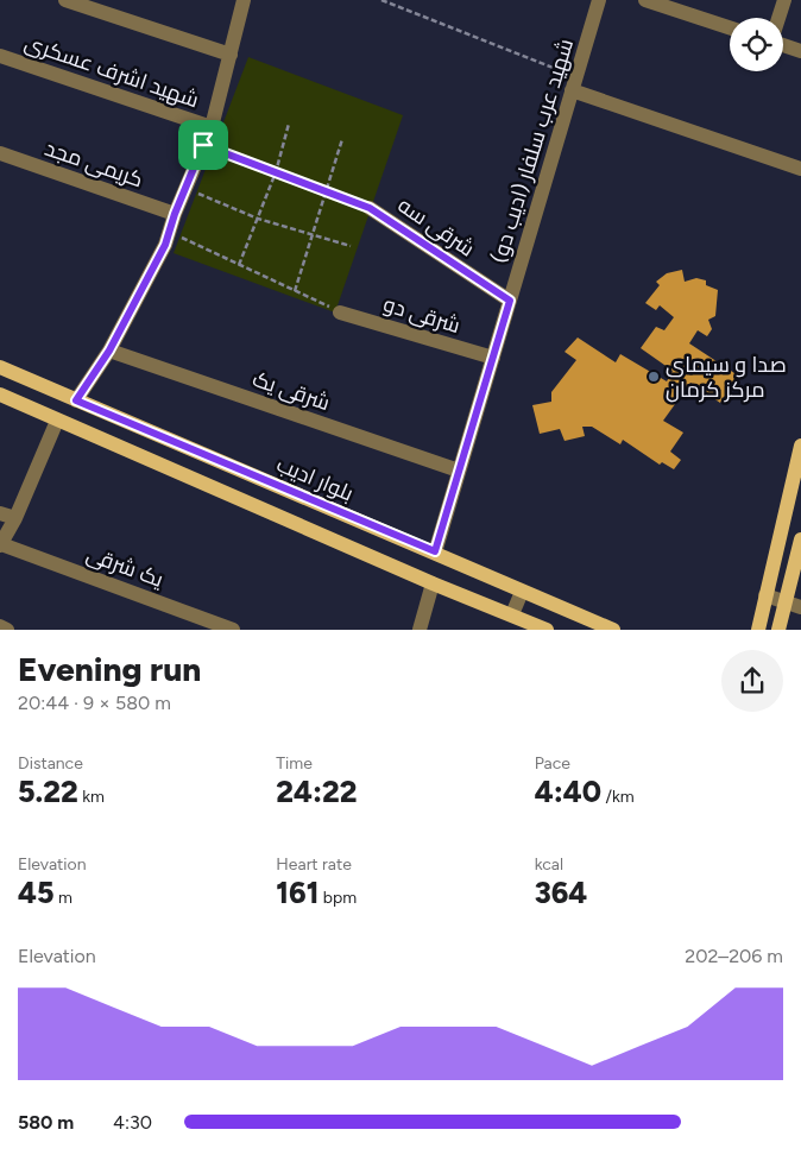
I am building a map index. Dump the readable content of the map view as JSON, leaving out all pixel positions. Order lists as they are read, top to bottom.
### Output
{
  "streets": {
    "main road": ["بلوار ادیب"],
    "street": [
      "شهید اشرف عسکری",
      "شهید عرب سلفار (ادیب دو)",
      "کریمی مجد",
      "شرقی سه",
      "شرقی دو",
      "شرقی یک",
      "یک شرقی"
    ]
  },
  "crossings": [
    ["شهید عرب سلفار (ادیب دو)", "شرقی سه"],
    ["شهید عرب سلفار (ادیب دو)", "شرقی دو"],
    ["شهید عرب سلفار (ادیب دو)", "شرقی یک"],
    ["شهید عرب سلفار (ادیب دو)", "بلوار ادیب"]
  ],
  "places": ["صدا و سیمای مرکز کرمان"],
  "page": {
    "heading": ["Evening run", "20:44 · 9 × 580 m"],
    "stats": [
      ["Distance", "5.22 km"],
      ["Time", "24:22"],
      ["Pace", "4:40 /km"],
      ["Elevation", "45 m"],
      ["Heart rate", "161 bpm"],
      ["kcal", "364"]
    ],
    "chart": ["Elevation", "202–206 m"],
    "list": [
      {
        "name": "580 m",
        "note": "4:30"
      }
    ]
  }
}
